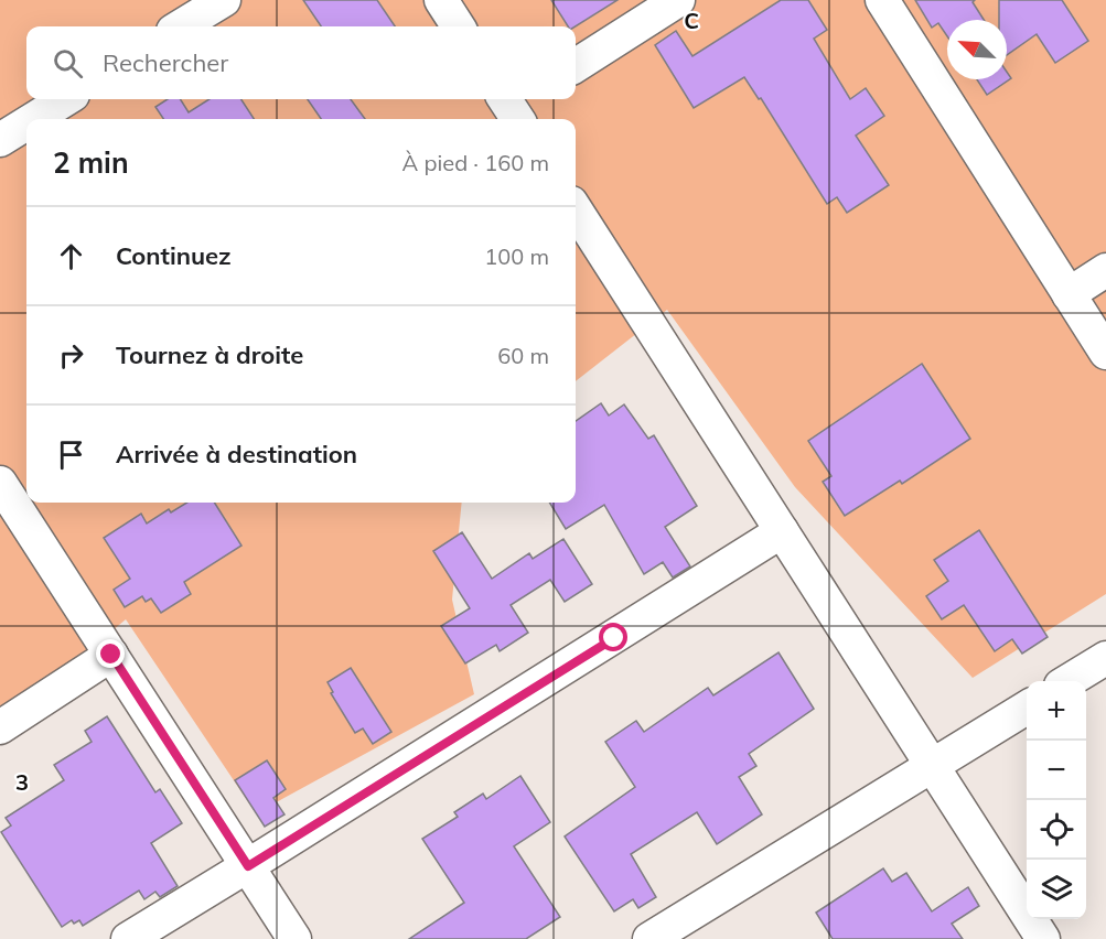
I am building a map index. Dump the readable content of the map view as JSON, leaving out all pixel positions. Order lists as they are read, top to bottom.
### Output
{
  "north": "top left",
  "page": {
    "search": "Rechercher",
    "heading": ["2 min", "À pied · 160 m"],
    "list": [
      ["Continuez", "100 m"],
      ["Tournez à droite", "60 m"],
      "Arrivée à destination"
    ],
    "map_buttons": ["+", "−"]
  },
  "grid": {
    "columns": ["C"],
    "rows": ["3"]
  }
}
